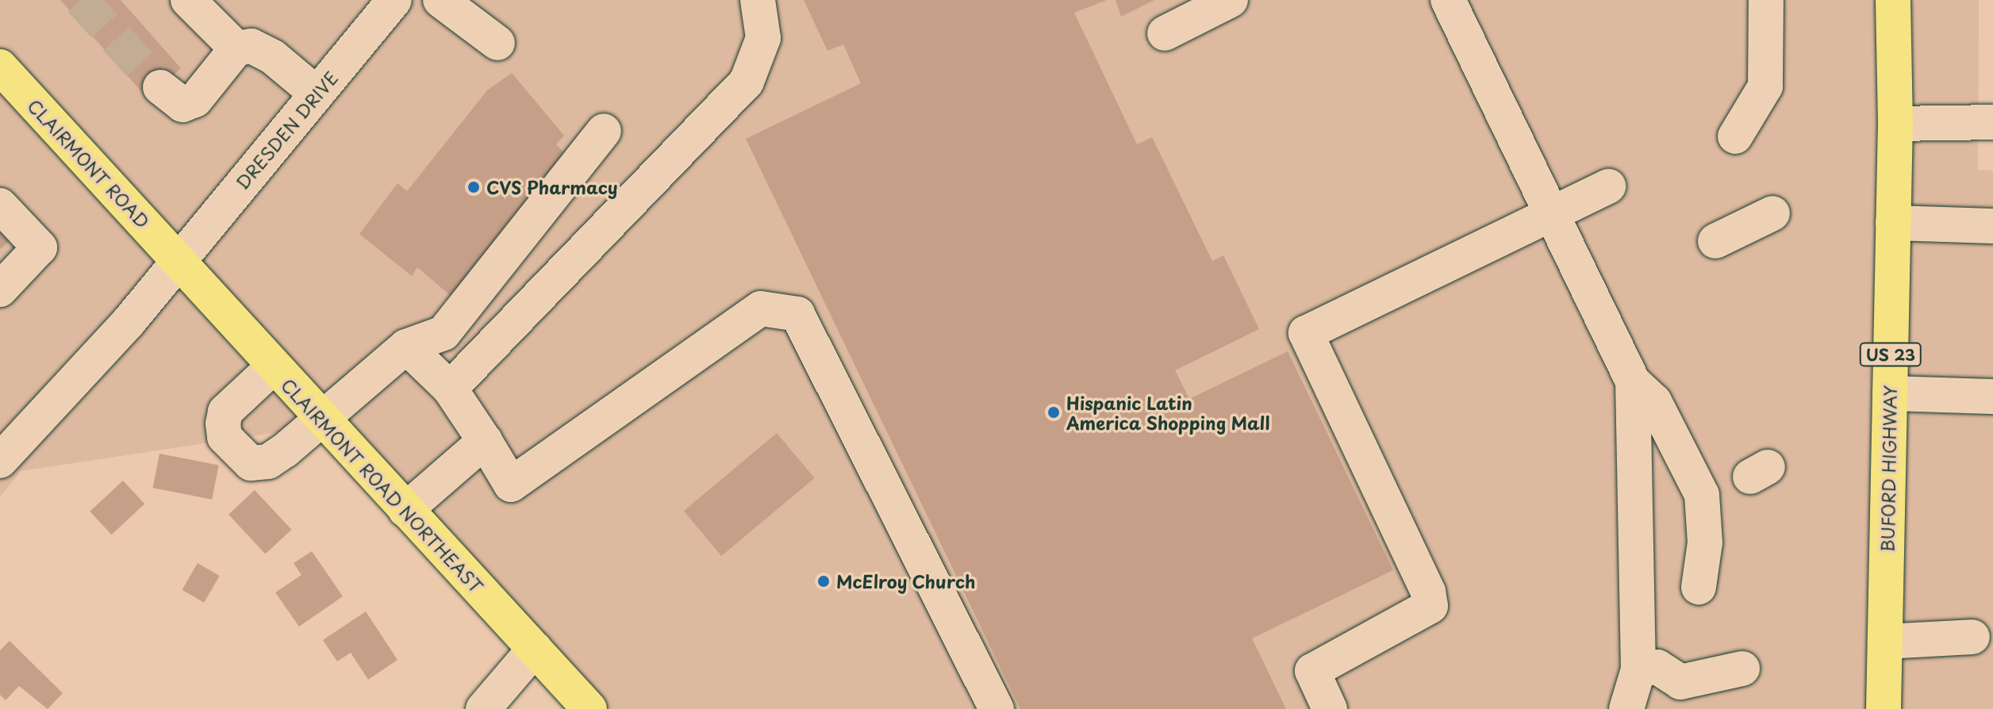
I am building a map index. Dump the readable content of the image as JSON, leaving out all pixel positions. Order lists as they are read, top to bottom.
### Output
{
  "streets": {
    "main road": [
      "CLAIRMONT ROAD",
      "US 23",
      "BUFORD HIGHWAY",
      "CLAIRMONT ROAD NORTHEAST"
    ],
    "street": ["DRESDEN DRIVE"]
  },
  "crossings": [
    ["DRESDEN DRIVE", "CLAIRMONT ROAD"],
    ["DRESDEN DRIVE", "CLAIRMONT ROAD NORTHEAST"],
    ["CLAIRMONT ROAD", "CLAIRMONT ROAD NORTHEAST"]
  ],
  "places": ["CVS Pharmacy", "Hispanic Latin America Shopping Mall", "McElroy Church"]
}
